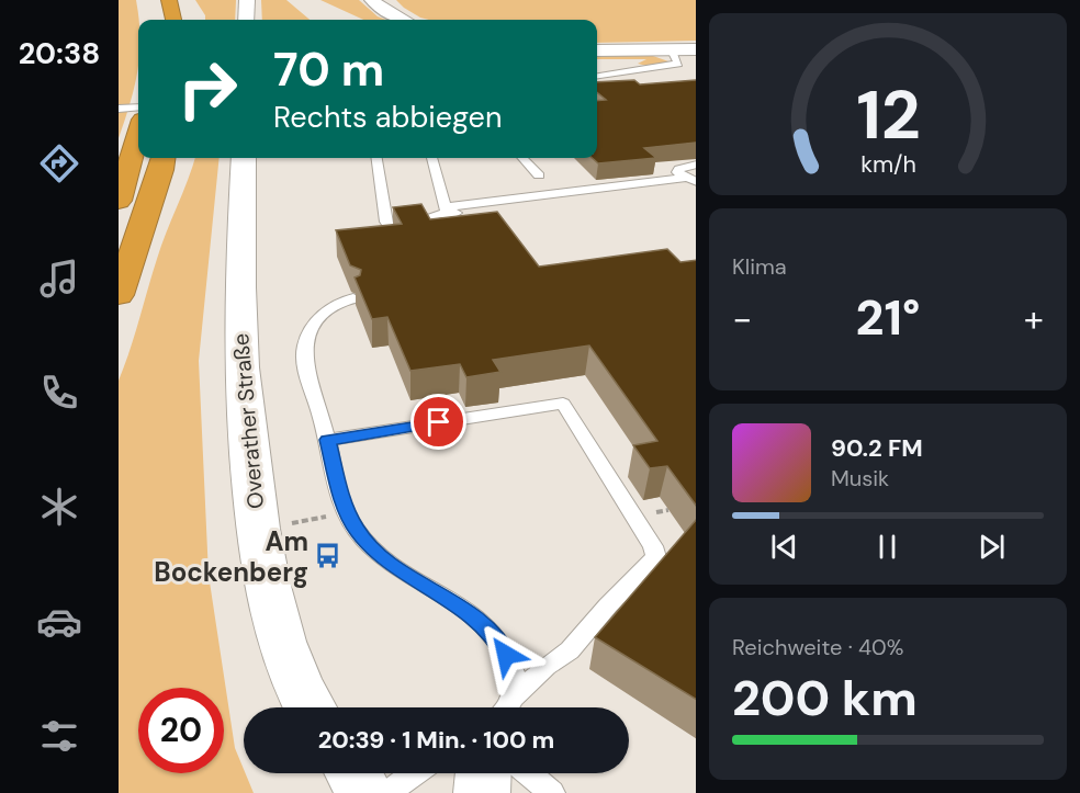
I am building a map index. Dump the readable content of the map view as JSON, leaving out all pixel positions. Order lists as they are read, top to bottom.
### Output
{
  "streets": {
    "main road": ["Overather Straße"]
  },
  "places": {
    "bus stop": ["Am Bockenberg"]
  },
  "page": {
    "tabs": "20:38",
    "turn": ["70 m", "Rechts abbiegen"],
    "tile": [
      "Klima",
      ["Reichweite · 40%", "200 km"]
    ],
    "heat": ["−", "21°", "+"],
    "song": ["90.2 FM", "Musik"],
    "limit": "20",
    "trip": "20:39 · 1 Min. · 100 m",
    "gauge": ["12", "km/h"]
  }
}
